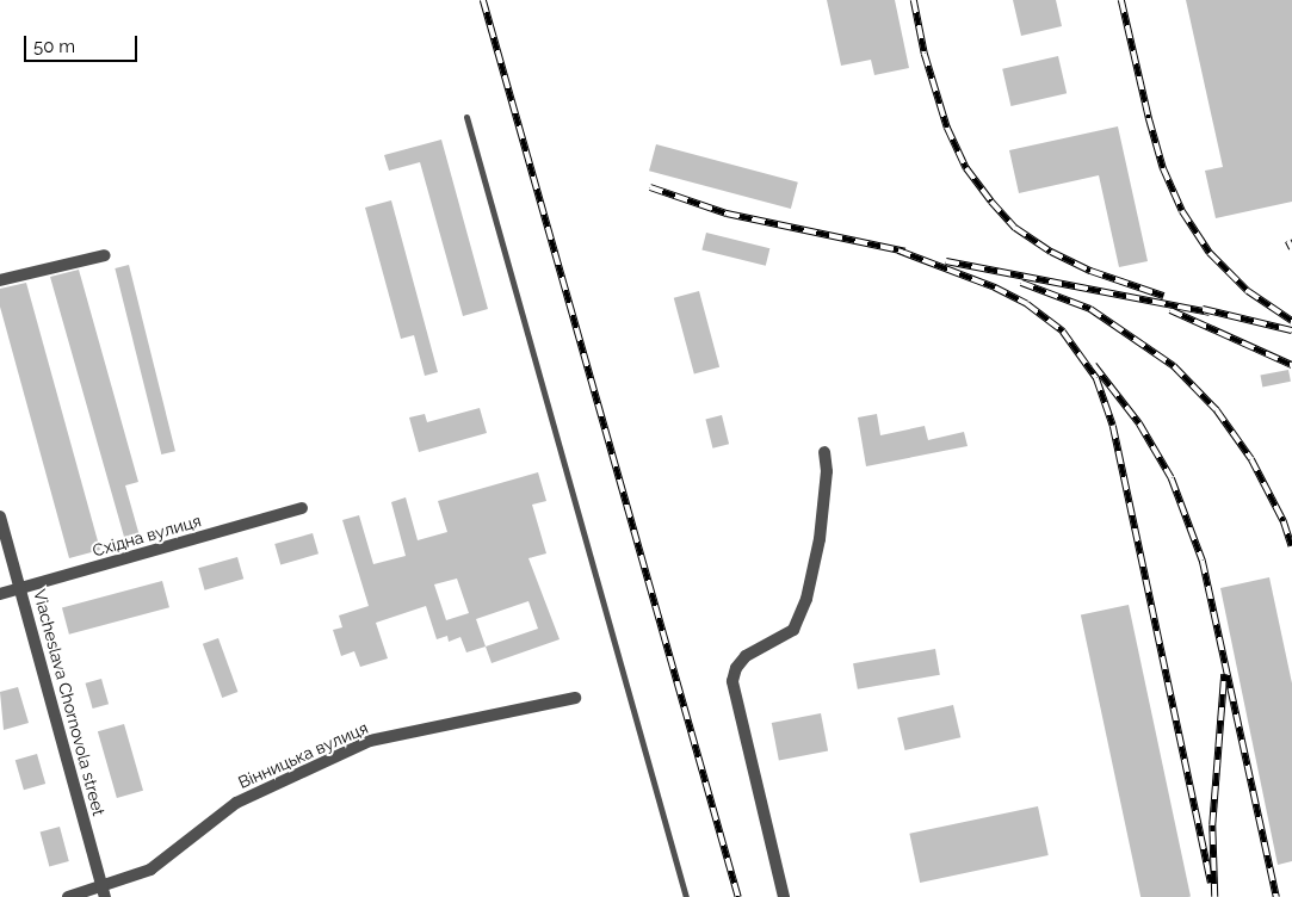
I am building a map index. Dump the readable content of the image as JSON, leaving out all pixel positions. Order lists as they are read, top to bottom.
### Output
{
  "streets": {
    "street": ["Східна вулиця", "Viacheslava Chornovola street", "Вінницька вулиця"]
  },
  "crossings": [
    ["Східна вулиця", "Viacheslava Chornovola street"],
    ["Viacheslava Chornovola street", "Вінницька вулиця"]
  ],
  "scale_bar": "50 m"
}
